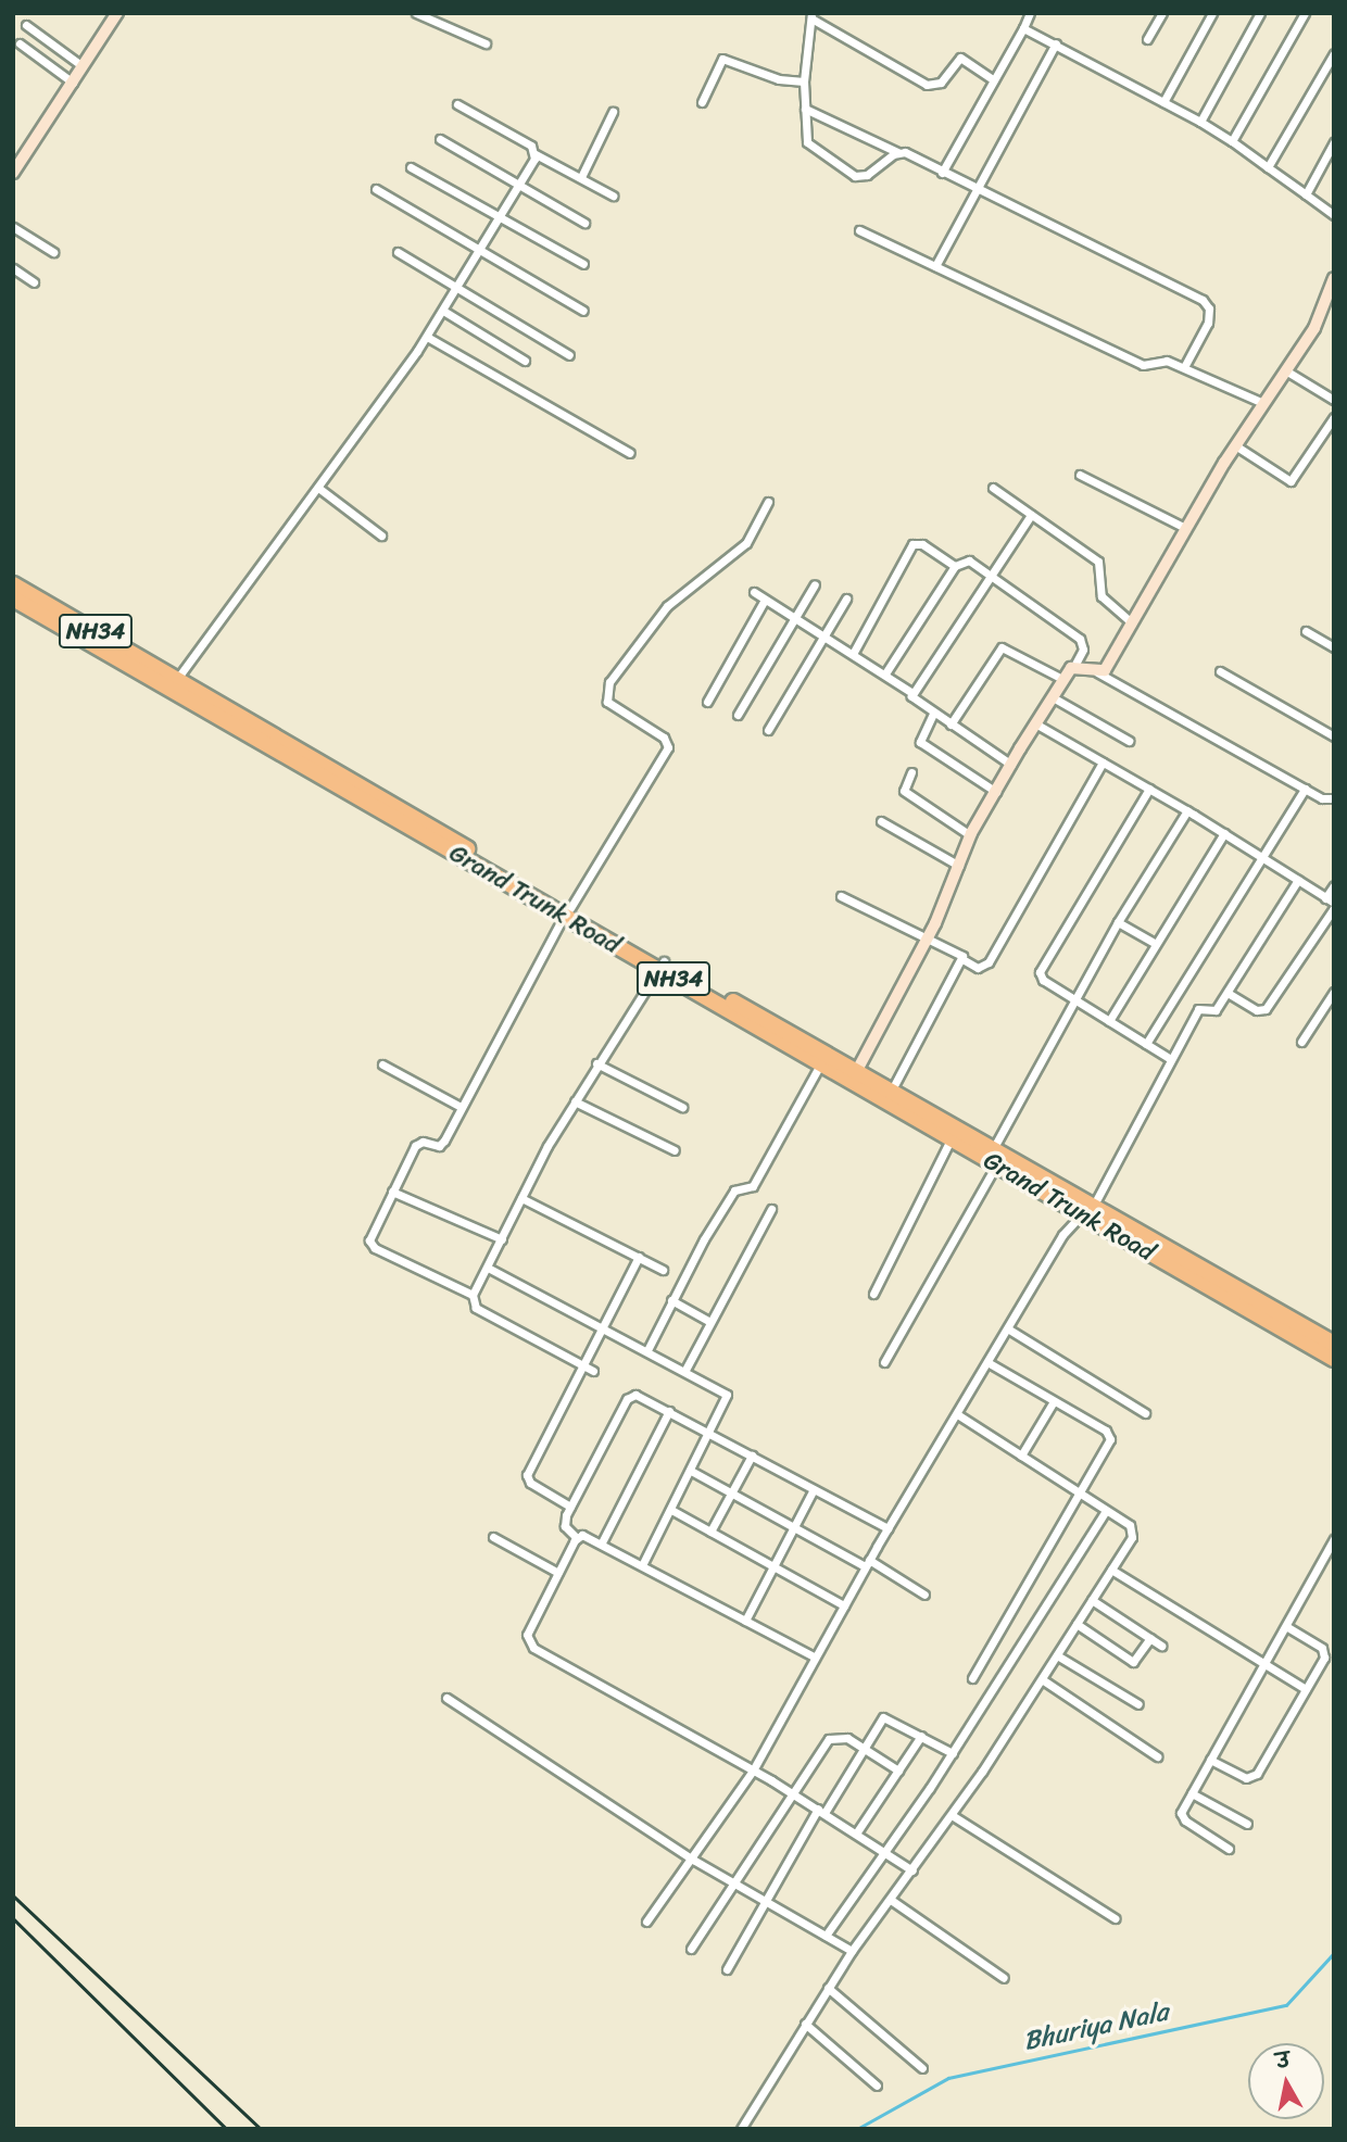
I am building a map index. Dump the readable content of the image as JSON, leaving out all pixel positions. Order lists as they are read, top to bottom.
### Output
{
  "streets": {
    "highway": ["NH34", "Grand Trunk Road"]
  },
  "water": ["Bhuriya Nala"],
  "north": "top"
}
